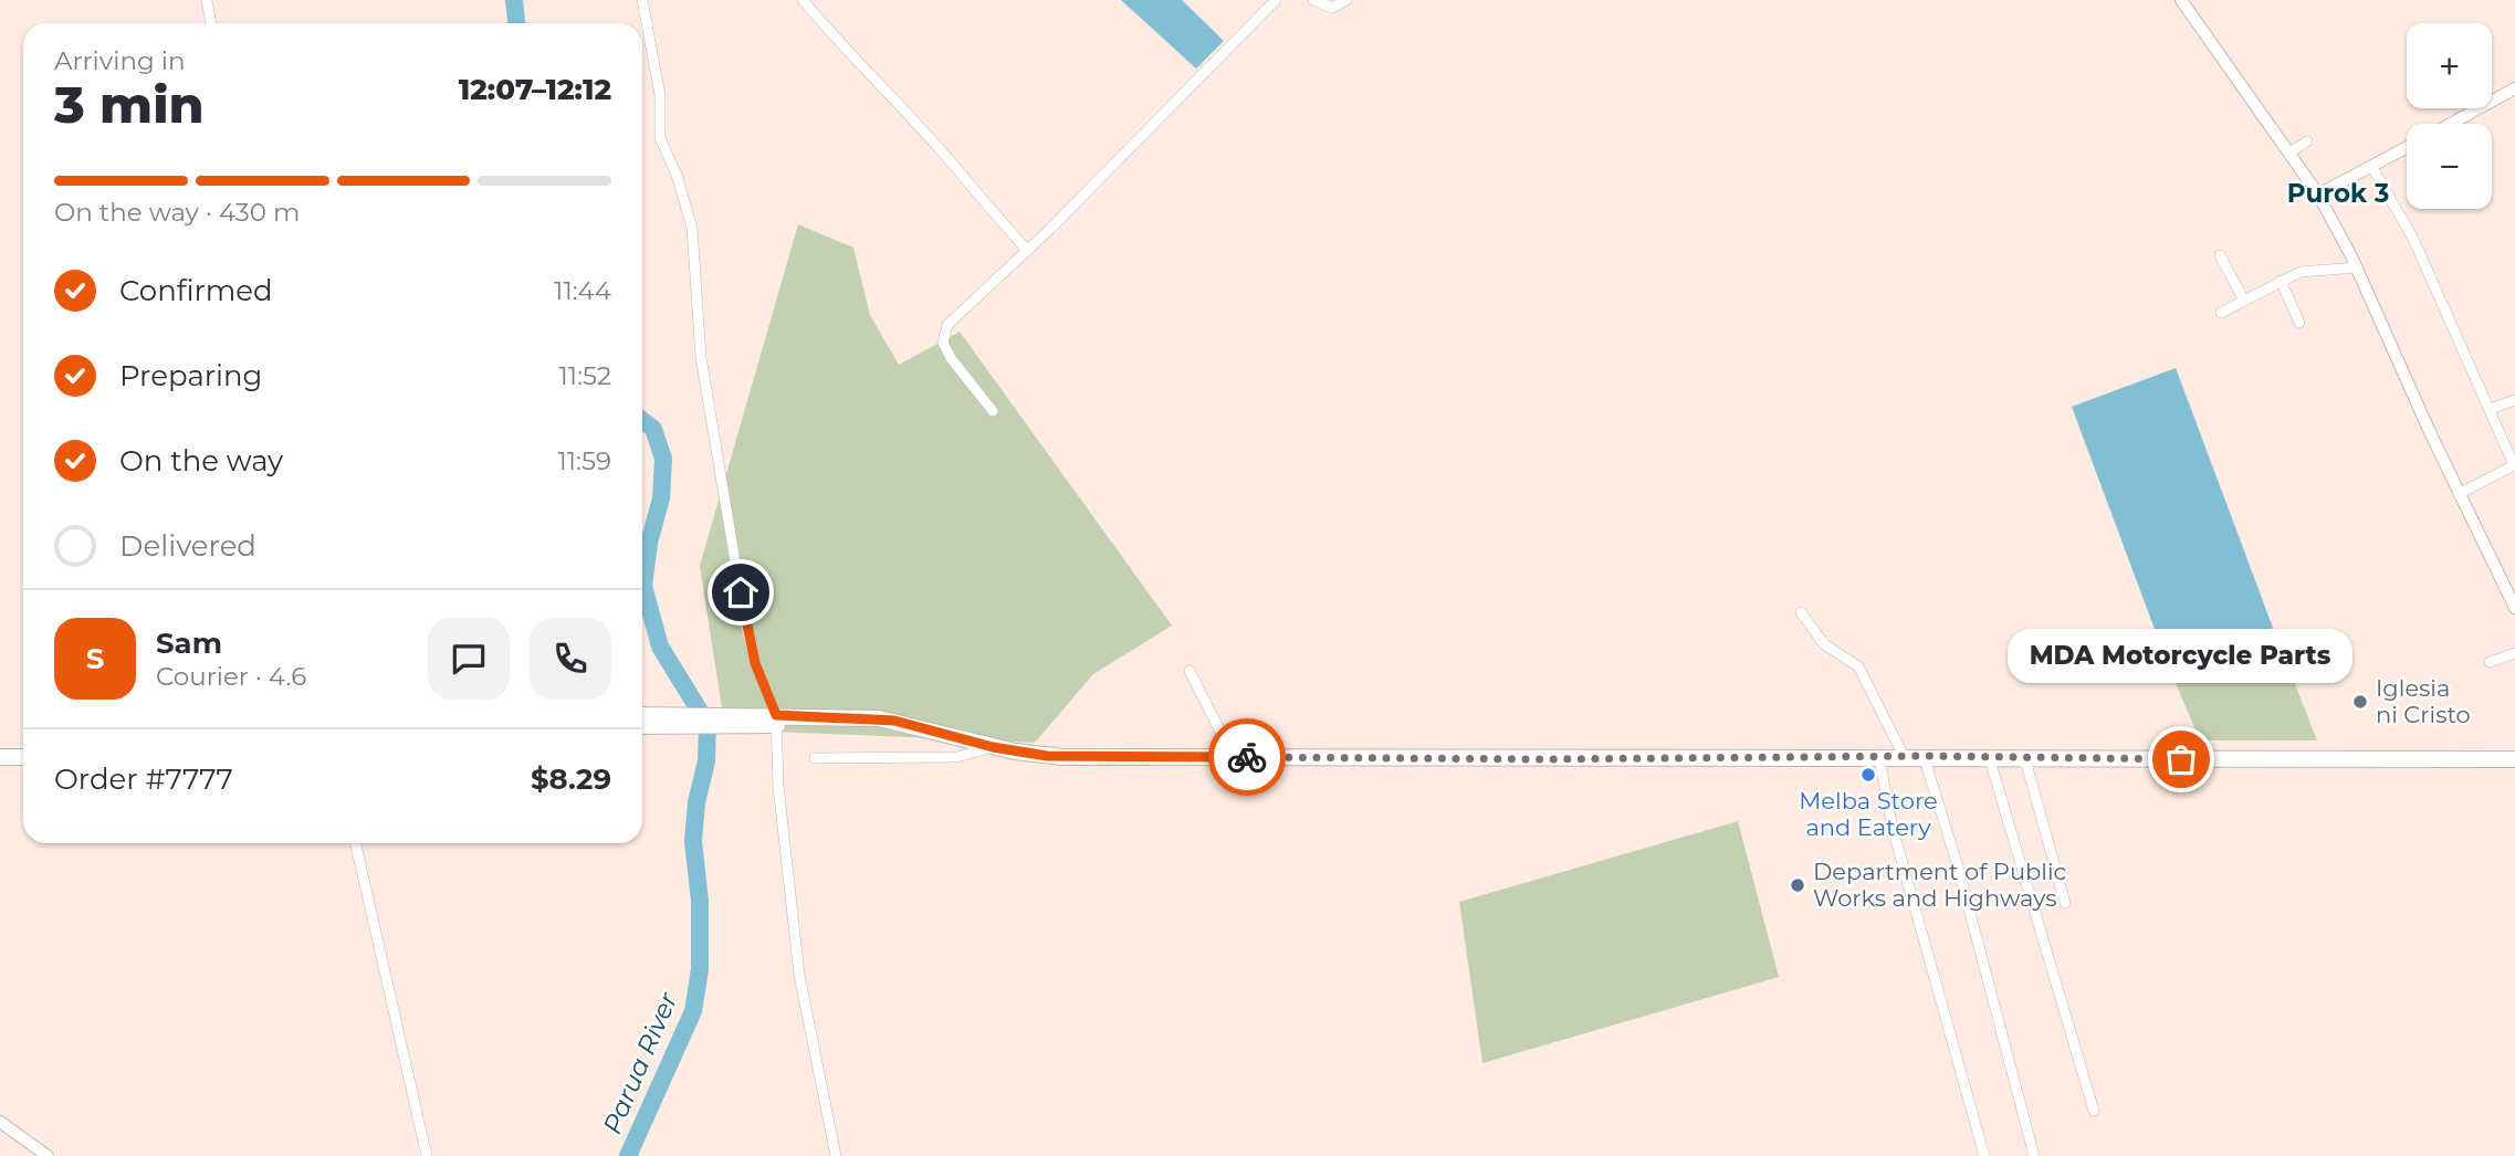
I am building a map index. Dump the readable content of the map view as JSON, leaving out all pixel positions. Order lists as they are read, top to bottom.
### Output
{
  "districts": ["Purok 3"],
  "water": ["Parua River"],
  "places": [
    "Iglesia ni Cristo",
    "MDA Motorcycle Parts",
    "Melba Store and Eatery",
    "Department of Public Works and Highways"
  ],
  "page": {
    "map_buttons": ["+", "−"],
    "heading": ["3 min", "Arriving in", "12:07–12:12"],
    "panel": [
      "Sam",
      "Courier · 4.6",
      "Order #7777",
      "$8.29"
    ],
    "bar": "On the way · 430 m",
    "list": [
      ["Confirmed", "11:44"],
      ["Preparing", "11:52"],
      ["On the way", "11:59"],
      "Delivered"
    ],
    "round": "S",
    "bubble": "MDA Motorcycle Parts"
  }
}
